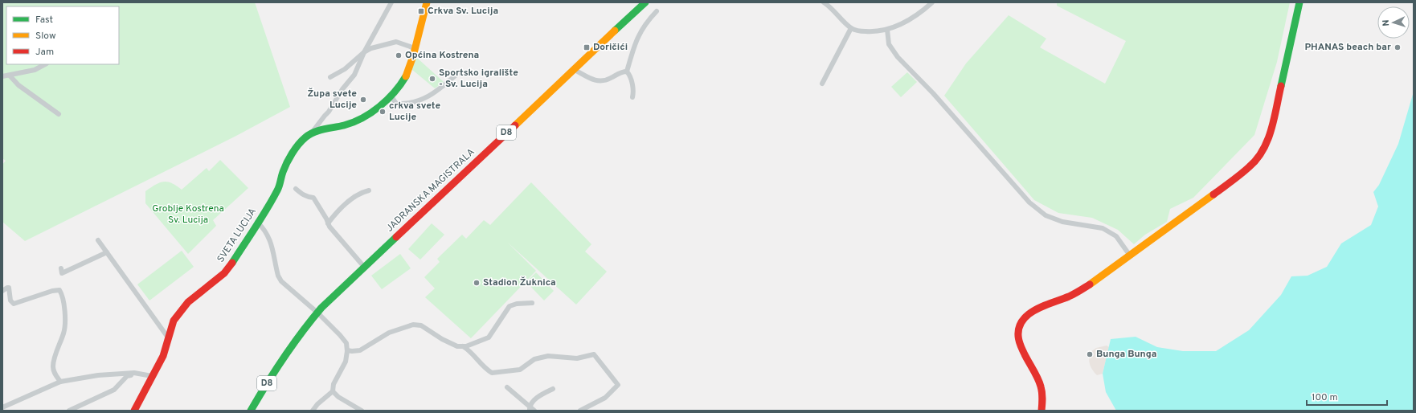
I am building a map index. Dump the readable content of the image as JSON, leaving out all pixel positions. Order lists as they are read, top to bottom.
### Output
{
  "streets": {
    "street": ["D8", "JADRANSKA MAGISTRALA", "SVETA LUCIJA"]
  },
  "parks": ["Groblje Kostrena Sv. Lucija"],
  "places": {
    "transit": ["Crkva Sv. Lucija", "Doričići"],
    "other": [
      "PHANAS beach bar",
      "Općina Kostrena",
      "Sportsko igralište - Sv. Lucija",
      "Župa svete Lucije",
      "crkva svete Lucije",
      "Stadion Žuknica",
      "Bunga Bunga"
    ]
  },
  "legend": ["Fast", "Slow", "Jam"],
  "scale_bar": "100 m",
  "north": "left"
}
